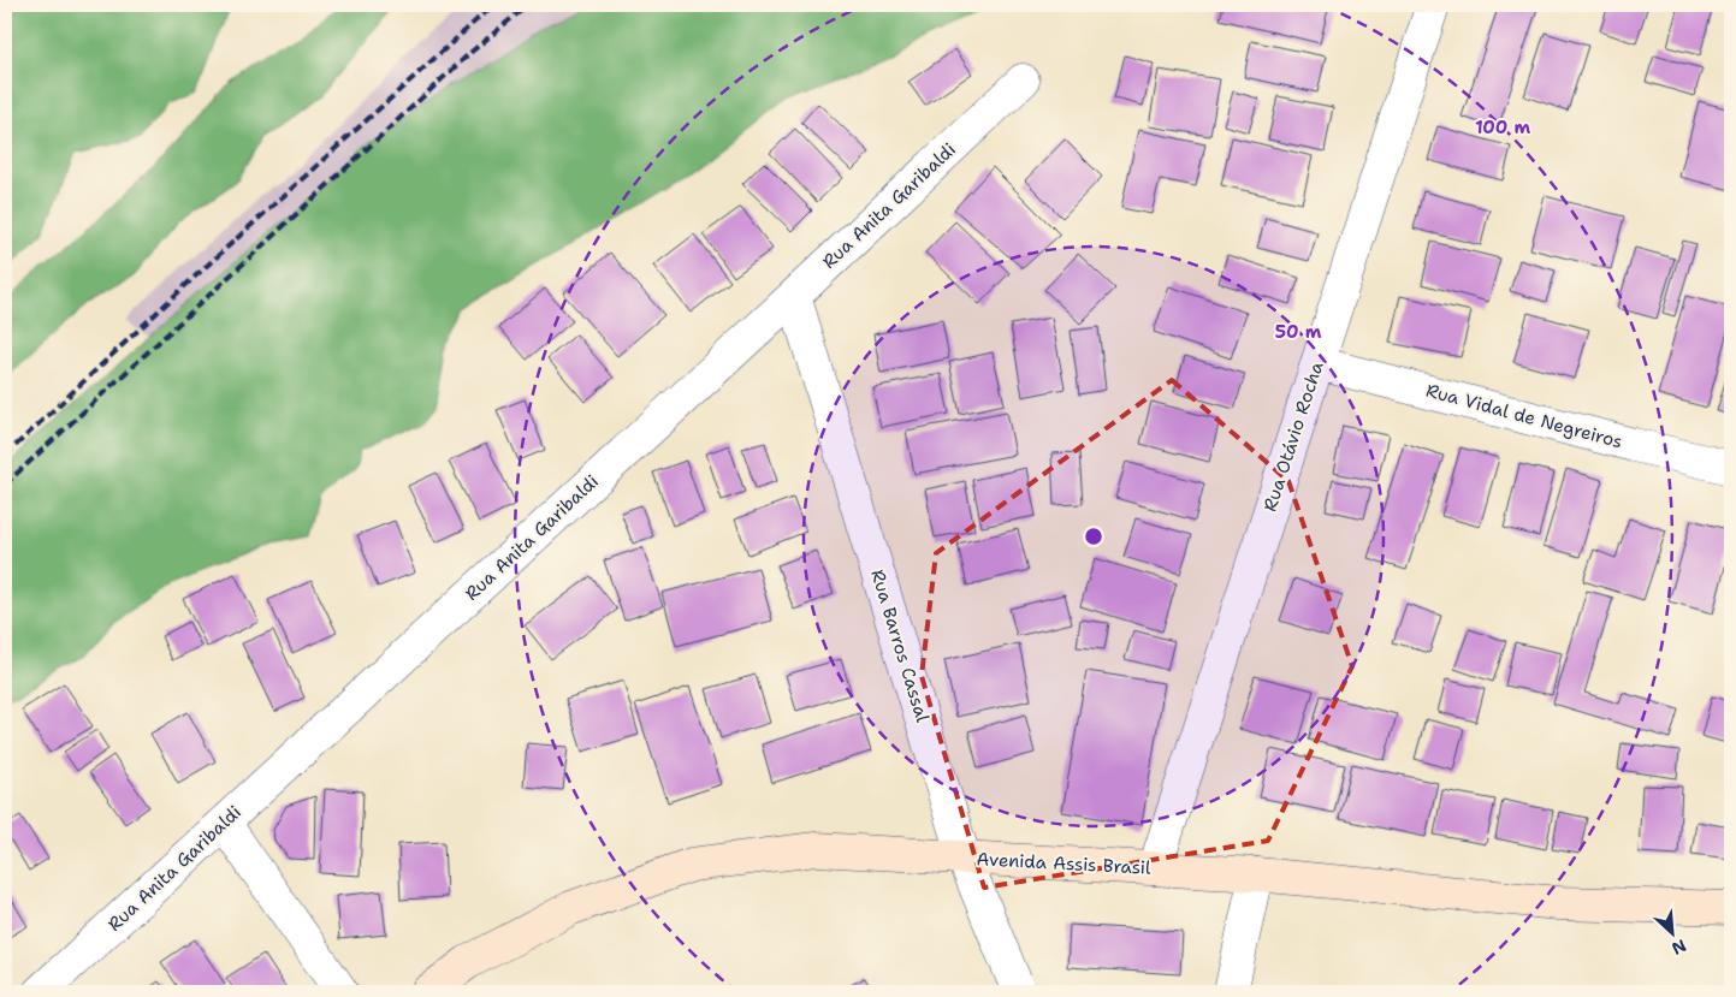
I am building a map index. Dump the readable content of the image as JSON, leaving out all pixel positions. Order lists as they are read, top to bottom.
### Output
{
  "streets": {
    "street": [
      "Rua Anita Garibaldi",
      "Rua Vidal de Negreiros",
      "Rua Otávio Rocha",
      "Rua Barros Cassal",
      "Avenida Assis Brasil"
    ]
  },
  "crossings": [
    ["Rua Anita Garibaldi", "Rua Barros Cassal"],
    ["Rua Vidal de Negreiros", "Rua Otávio Rocha"],
    ["Rua Otávio Rocha", "Avenida Assis Brasil"],
    ["Rua Barros Cassal", "Avenida Assis Brasil"]
  ],
  "north": "bottom right",
  "rings": ["100 m", "50 m"]
}
